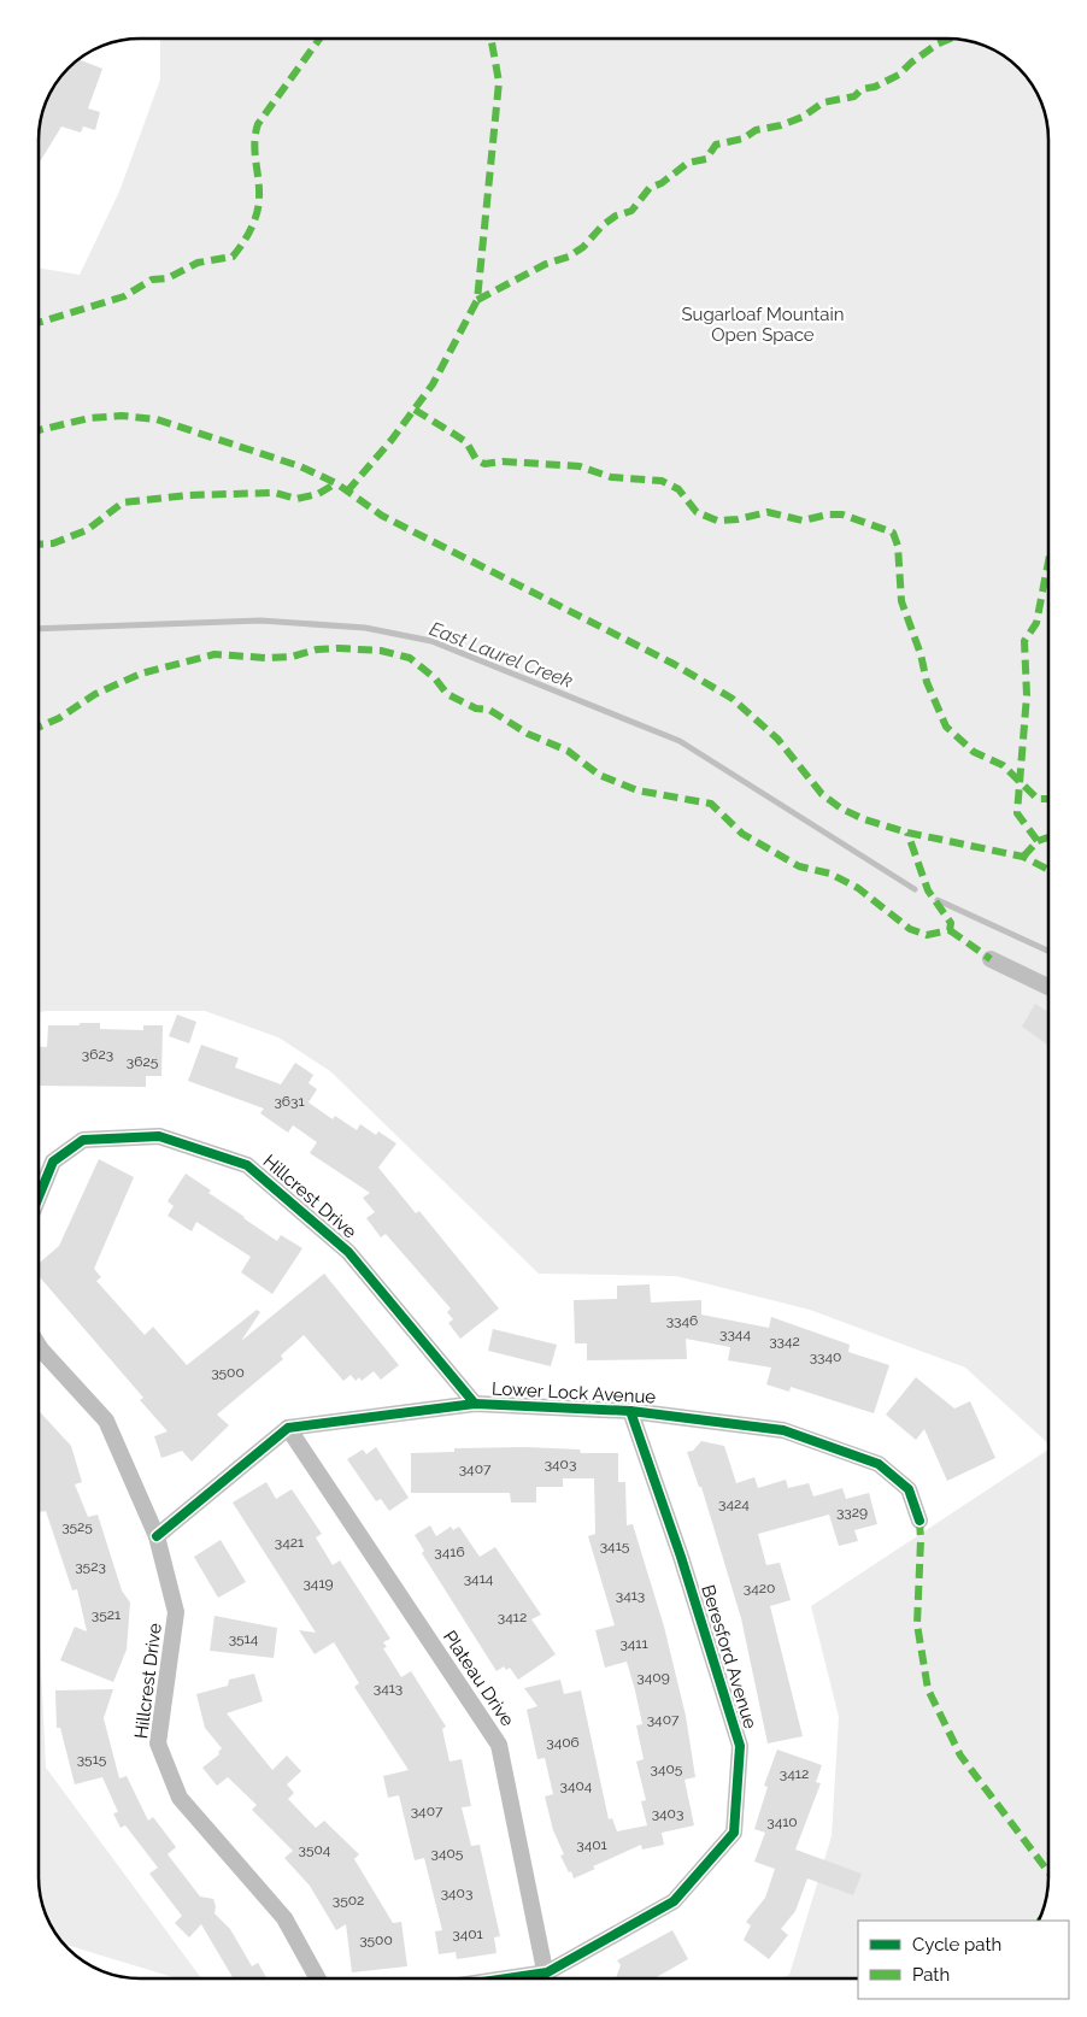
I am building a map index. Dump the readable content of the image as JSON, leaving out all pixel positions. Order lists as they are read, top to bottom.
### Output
{
  "streets": {
    "street": [
      "Hillcrest Drive",
      "Lower Lock Avenue",
      "Beresford Avenue",
      "Plateau Drive"
    ]
  },
  "crossings": [
    ["Hillcrest Drive", "Lower Lock Avenue"],
    ["Lower Lock Avenue", "Beresford Avenue"],
    ["Lower Lock Avenue", "Plateau Drive"]
  ],
  "water": ["East Laurel Creek"],
  "parks": ["Sugarloaf Mountain Open Space"],
  "house_numbers": [
    "3623",
    "3625",
    "3631",
    "3346",
    "3344",
    "3342",
    "3340",
    "3500",
    "3403",
    "3407",
    "3424",
    "3329",
    "3525",
    "3421",
    "3415",
    "3416",
    "3523",
    "3414",
    "3419",
    "3420",
    "3413",
    "3521",
    "3412",
    "3514",
    "3411",
    "3409",
    "3413",
    "3407",
    "3406",
    "3515",
    "3405",
    "3412",
    "3404",
    "3407",
    "3403",
    "3410",
    "3401",
    "3504",
    "3405",
    "3403",
    "3502",
    "3401",
    "3500"
  ],
  "legend": ["Cycle path", "Path"]
}
